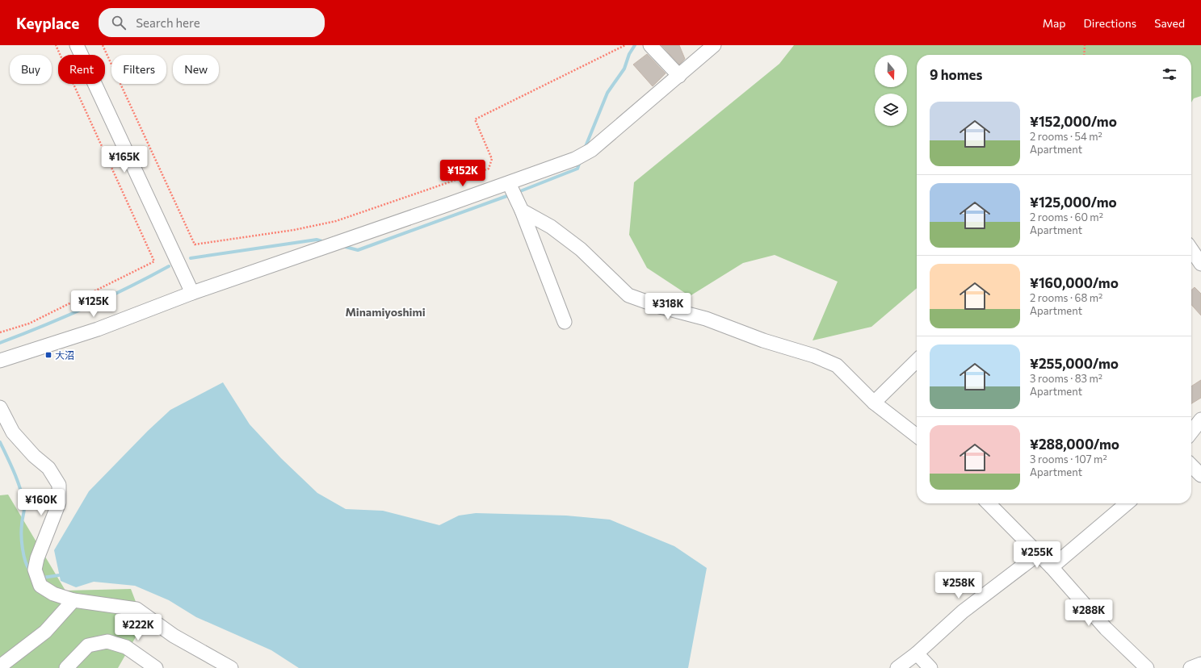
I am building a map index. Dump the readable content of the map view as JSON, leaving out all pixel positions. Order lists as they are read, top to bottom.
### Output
{
  "districts": ["Minamiyoshimi"],
  "places": {
    "transit": ["大沼"]
  },
  "north": "bottom",
  "page": {
    "header": "Keyplace",
    "search": "Search here",
    "nav": ["Map", "Directions", "Saved"],
    "chip": [
      "Buy",
      "Rent",
      "Filters",
      "New"
    ],
    "heading": "9 homes",
    "list": [
      {
        "name": "¥152,000/mo",
        "note": "2 rooms · 54 m² · Apartment"
      },
      {
        "name": "¥125,000/mo",
        "note": "2 rooms · 60 m² · Apartment"
      },
      {
        "name": "¥160,000/mo",
        "note": "2 rooms · 68 m² · Apartment"
      },
      {
        "name": "¥255,000/mo",
        "note": "3 rooms · 83 m² · Apartment"
      },
      {
        "name": "¥288,000/mo",
        "note": "3 rooms · 107 m² · Apartment"
      }
    ],
    "price": [
      "¥165K",
      "¥152K",
      "¥125K",
      "¥318K",
      "¥160K",
      "¥255K",
      "¥258K",
      "¥288K",
      "¥222K"
    ]
  }
}
